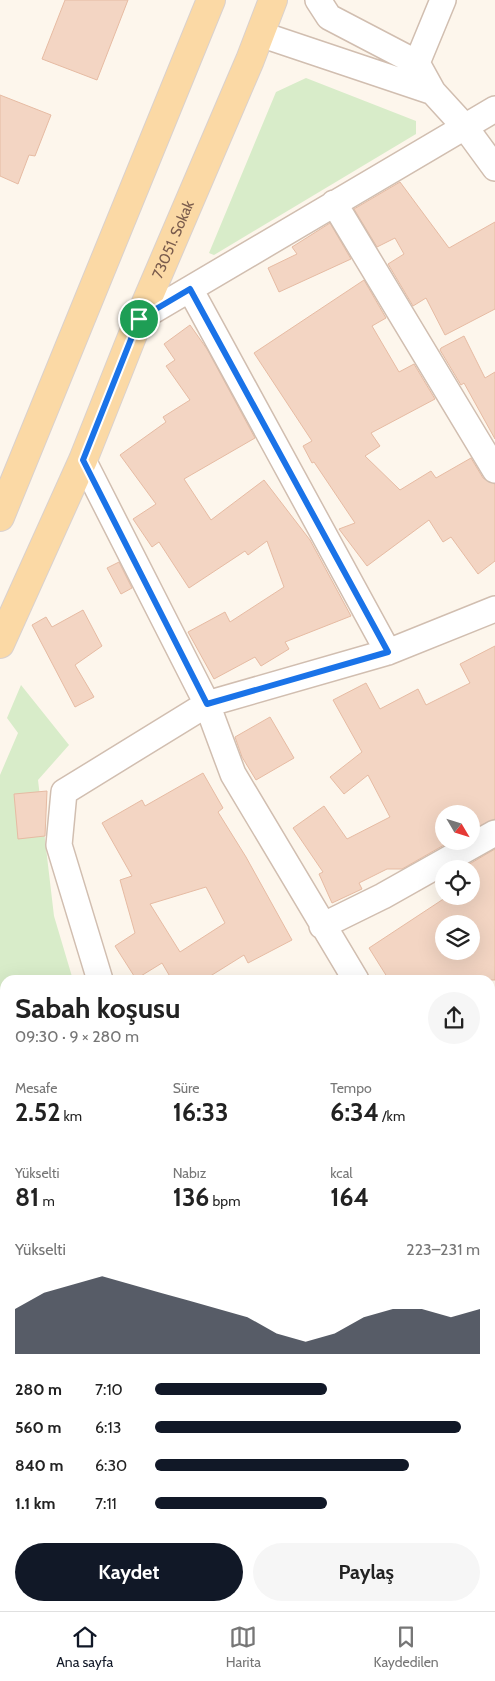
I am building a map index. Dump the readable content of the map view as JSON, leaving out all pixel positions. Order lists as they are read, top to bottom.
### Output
{
  "streets": {
    "main road": ["73051. Sokak"]
  },
  "north": "bottom right",
  "page": {
    "heading": ["Sabah koşusu", "09:30 · 9 × 280 m"],
    "stats": [
      ["Mesafe", "2.52 km"],
      ["Süre", "16:33"],
      ["Tempo", "6:34 /km"],
      ["Yükselti", "81 m"],
      ["Nabız", "136 bpm"],
      ["kcal", "164"]
    ],
    "chart": ["Yükselti", "223–231 m"],
    "list": [
      {
        "name": "280 m",
        "note": "7:10"
      },
      {
        "name": "560 m",
        "note": "6:13"
      },
      {
        "name": "840 m",
        "note": "6:30"
      },
      {
        "name": "1.1 km",
        "note": "7:11"
      }
    ],
    "buttons": ["Kaydet", "Paylaş"],
    "tabs": ["Ana sayfa", "Harita", "Kaydedilen"]
  }
}
